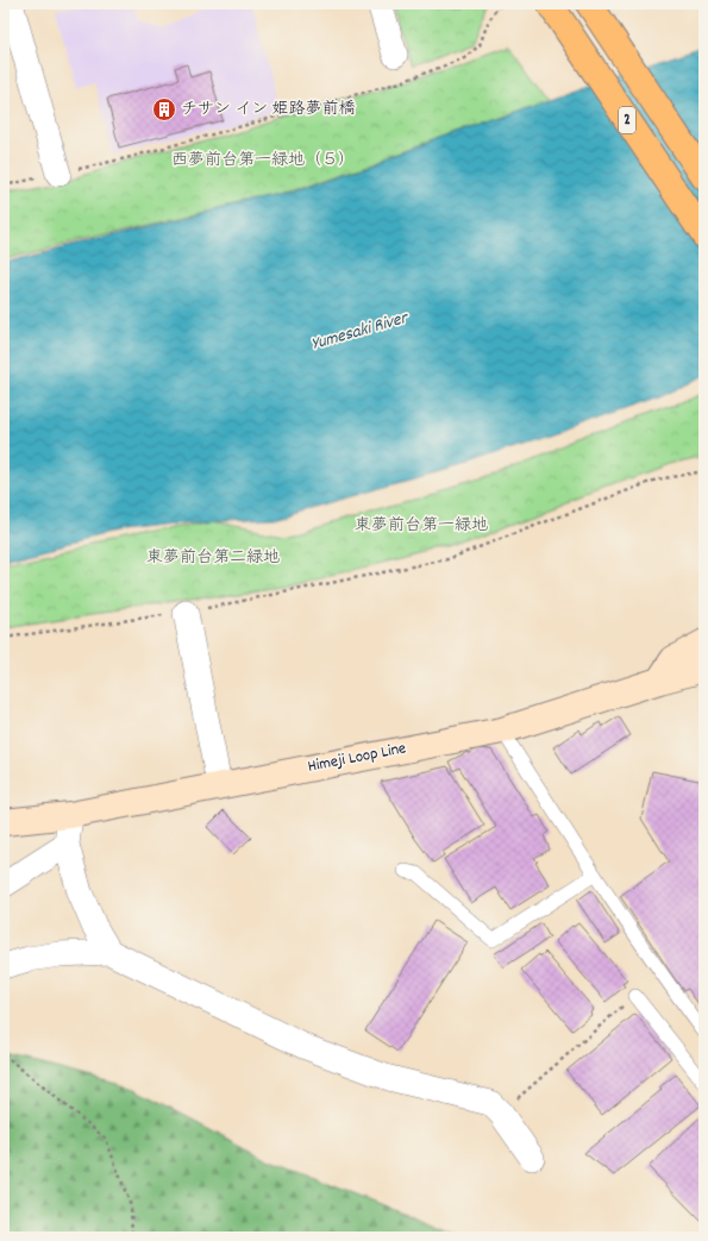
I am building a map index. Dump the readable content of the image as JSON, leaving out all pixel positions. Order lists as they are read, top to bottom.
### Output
{
  "streets": {
    "highway": ["2"],
    "main road": ["Himeji Loop Line"]
  },
  "water": ["Yumesaki River"],
  "parks": ["西夢前台第一緑地（５）", "東夢前台第一緑地", "東夢前台第二緑地"],
  "places": {
    "building": ["チサン イン 姫路夢前橋"]
  }
}
